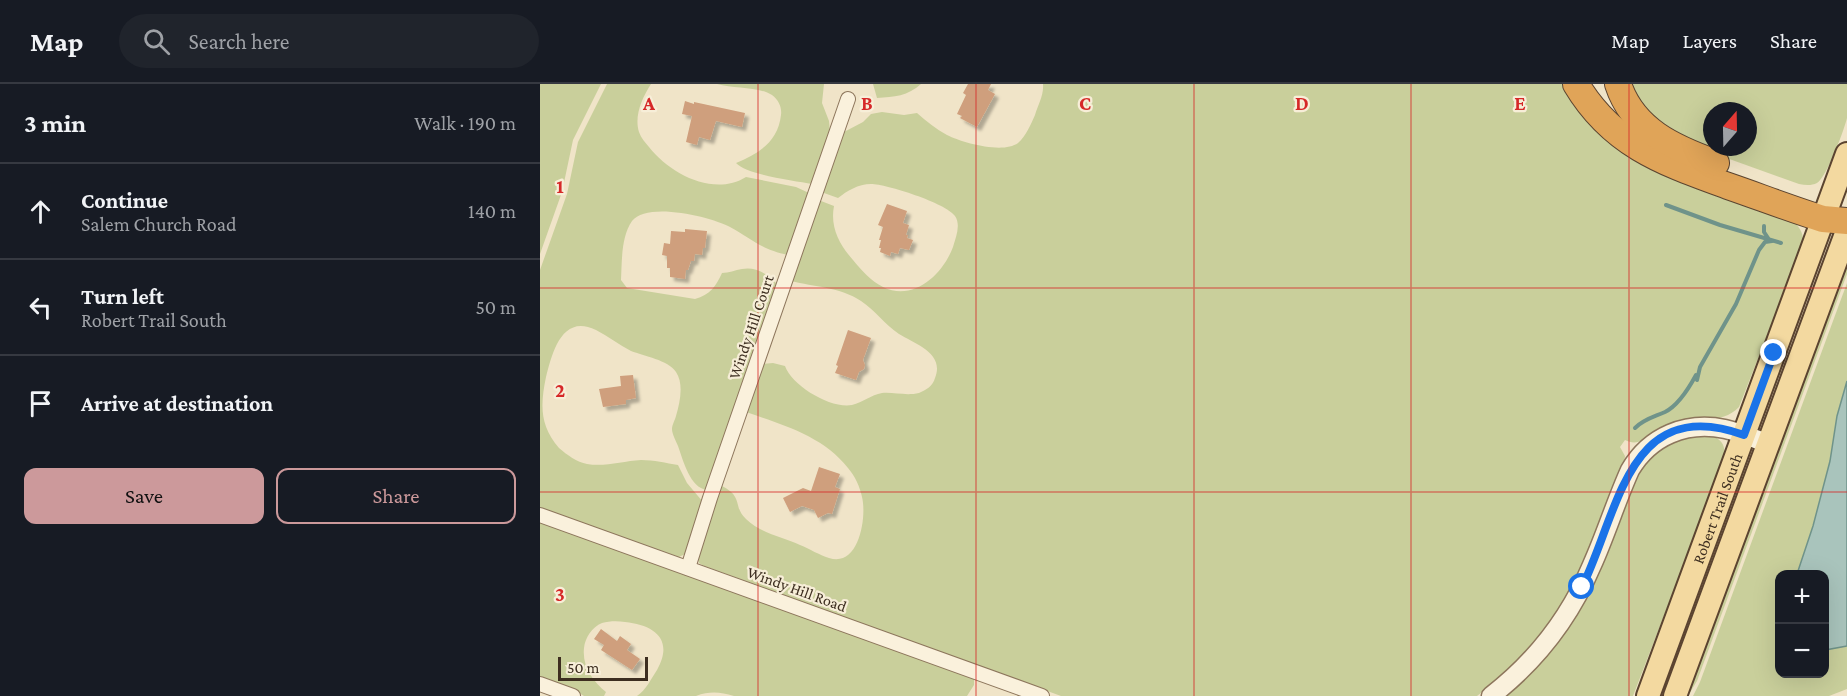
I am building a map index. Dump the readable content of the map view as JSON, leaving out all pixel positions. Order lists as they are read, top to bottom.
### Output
{
  "streets": {
    "main road": ["Robert Trail South"],
    "street": ["Windy Hill Court", "Windy Hill Road"]
  },
  "crossings": [
    ["Windy Hill Court", "Windy Hill Road"]
  ],
  "scale_bar": "50 m",
  "north": "top",
  "page": {
    "header": "Map",
    "search": "Search here",
    "nav": ["Map", "Layers", "Share"],
    "heading": ["3 min", "Walk · 190 m"],
    "list": [
      ["Continue", "Salem Church Road", "140 m"],
      ["Turn left", "Robert Trail South", "50 m"],
      "Arrive at destination"
    ],
    "buttons": ["Save", "Share"],
    "map_buttons": ["+", "−"],
    "scale": "50 m"
  },
  "grid": {
    "columns": [
      "A",
      "B",
      "C",
      "D",
      "E"
    ],
    "rows": ["1", "2", "3"]
  }
}
